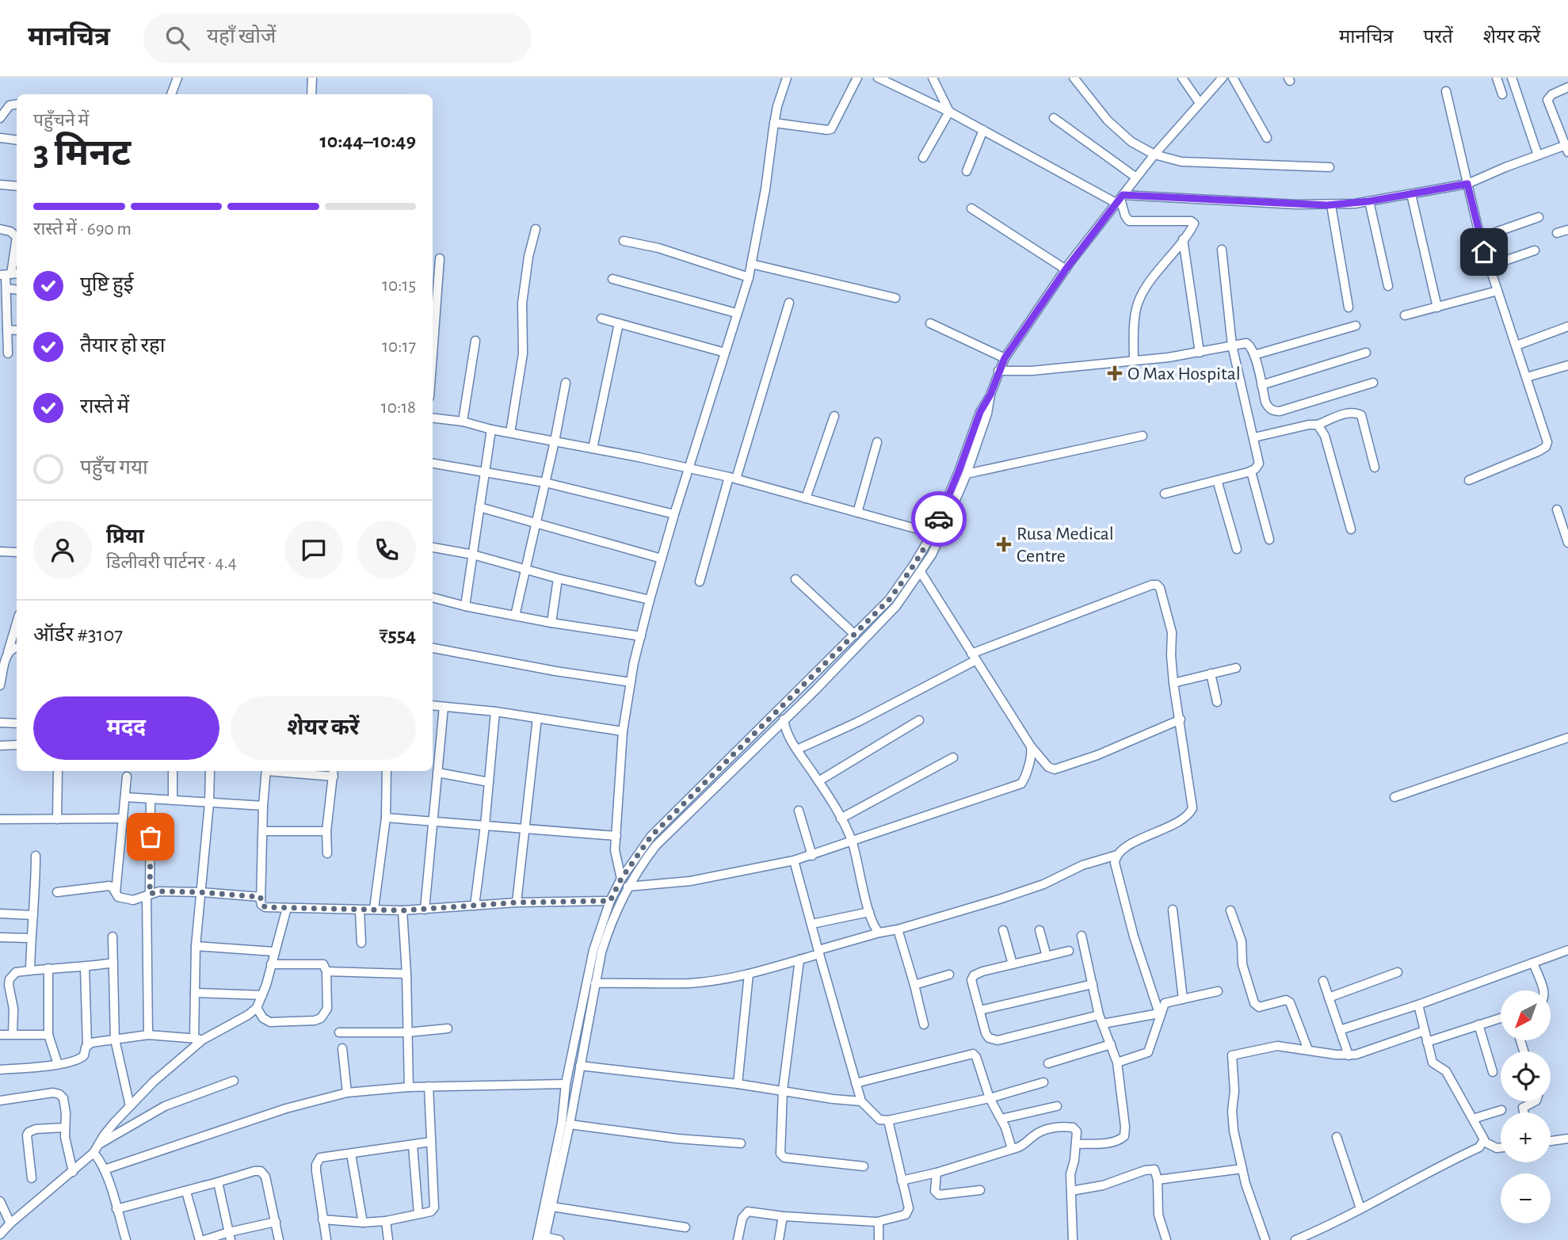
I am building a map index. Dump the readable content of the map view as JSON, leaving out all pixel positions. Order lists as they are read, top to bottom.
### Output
{
  "places": {
    "health": ["O Max Hospital", "Rusa Medical Centre"]
  },
  "north": "bottom left",
  "page": {
    "header": "मानचित्र",
    "search": "यहाँ खोजें",
    "nav": ["मानचित्र", "परतें", "शेयर करें"],
    "heading": ["3 मिनट", "पहुँचने में", "10:44–10:49"],
    "panel": [
      "प्रिया",
      "डिलीवरी पार्टनर · 4.4",
      "ऑर्डर #3107",
      "₹554"
    ],
    "bar": "रास्ते में · 690 m",
    "list": [
      ["पुष्टि हुई", "10:15"],
      ["तैयार हो रहा", "10:17"],
      ["रास्ते में", "10:18"],
      "पहुँच गया"
    ],
    "buttons": ["मदद", "शेयर करें"],
    "map_buttons": ["+", "−"]
  }
}
